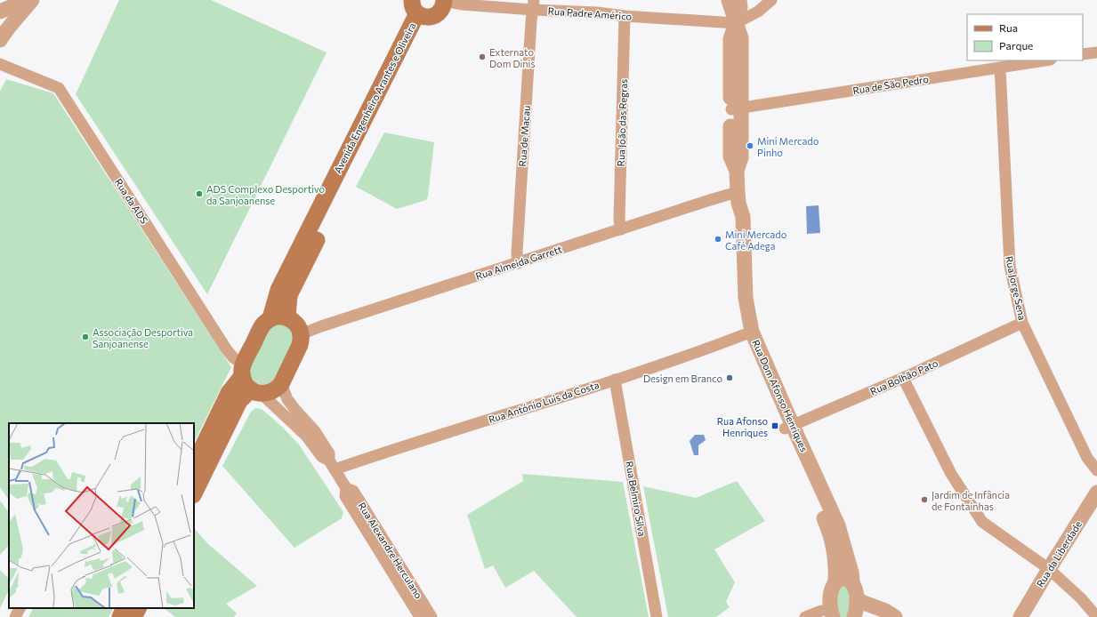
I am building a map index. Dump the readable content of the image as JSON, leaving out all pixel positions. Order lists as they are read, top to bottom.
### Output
{
  "streets": {
    "main road": ["Avenida Engenheiro Arantes e Oliveira"],
    "street": [
      "Rua Padre Américo",
      "Rua de São Pedro",
      "Rua João das Regras",
      "Rua de Macau",
      "Rua da ADS",
      "Rua Almeida Garrett",
      "Rua Jorge Sena",
      "Rua Bolhão Pato",
      "Rua Dom Afonso Henriques",
      "Rua António Luis da Costa",
      "Rua Belmiro Silva",
      "Rua Alexandre Herculano",
      "Rua da Liberdade"
    ]
  },
  "crossings": [
    ["Rua Padre Américo", "Avenida Engenheiro Arantes e Oliveira"],
    ["Rua Padre Américo", "Rua João das Regras"],
    ["Rua Padre Américo", "Rua de Macau"],
    ["Rua Padre Américo", "Rua Dom Afonso Henriques"],
    ["Rua de São Pedro", "Rua Jorge Sena"],
    ["Rua de São Pedro", "Rua Dom Afonso Henriques"],
    ["Avenida Engenheiro Arantes e Oliveira", "Rua da ADS"],
    ["Rua João das Regras", "Rua Almeida Garrett"],
    ["Rua de Macau", "Rua Almeida Garrett"],
    ["Rua Almeida Garrett", "Rua Dom Afonso Henriques"],
    ["Rua Jorge Sena", "Rua Bolhão Pato"],
    ["Rua Bolhão Pato", "Rua Dom Afonso Henriques"],
    ["Rua Dom Afonso Henriques", "Rua António Luis da Costa"],
    ["Rua António Luis da Costa", "Rua Belmiro Silva"],
    ["Rua António Luis da Costa", "Rua Alexandre Herculano"]
  ],
  "places": {
    "other": [
      "Externato Dom Dinis",
      "Mini Mercado Pinho",
      "ADS Complexo Desportivo da Sanjoanense",
      "Mini Mercado Café Adega",
      "Associação Desportiva Sanjoanense",
      "Design em Branco",
      "Jardim de Infância de Fontainhas"
    ],
    "transit": ["Rua Afonso Henriques"]
  },
  "legend": ["Rua", "Parque"]
}
